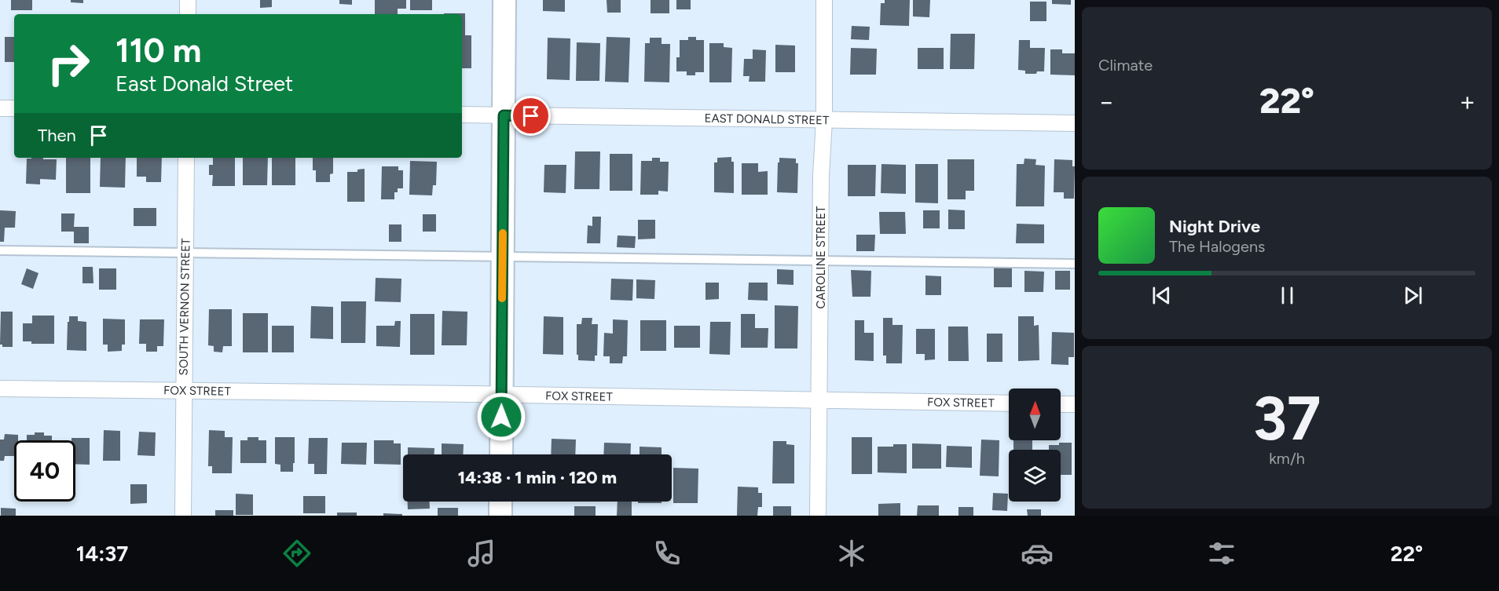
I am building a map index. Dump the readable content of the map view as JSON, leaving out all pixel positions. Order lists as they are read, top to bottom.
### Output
{
  "streets": {
    "street": [
      "EAST DONALD STREET",
      "CAROLINE STREET",
      "SOUTH VERNON STREET",
      "FOX STREET"
    ]
  },
  "crossings": [
    ["EAST DONALD STREET", "CAROLINE STREET"],
    ["CAROLINE STREET", "FOX STREET"],
    ["SOUTH VERNON STREET", "FOX STREET"]
  ],
  "north": "top",
  "page": {
    "tile": [
      "Climate",
      ["37", "km/h"]
    ],
    "turn": ["110 m", "East Donald Street"],
    "heat": ["−", "22°", "+"],
    "then": "Then",
    "song": ["Night Drive", "The Halogens"],
    "limit": "40",
    "trip": "14:38 · 1 min · 120 m",
    "tabs": ["14:37", "22°"]
  }
}
